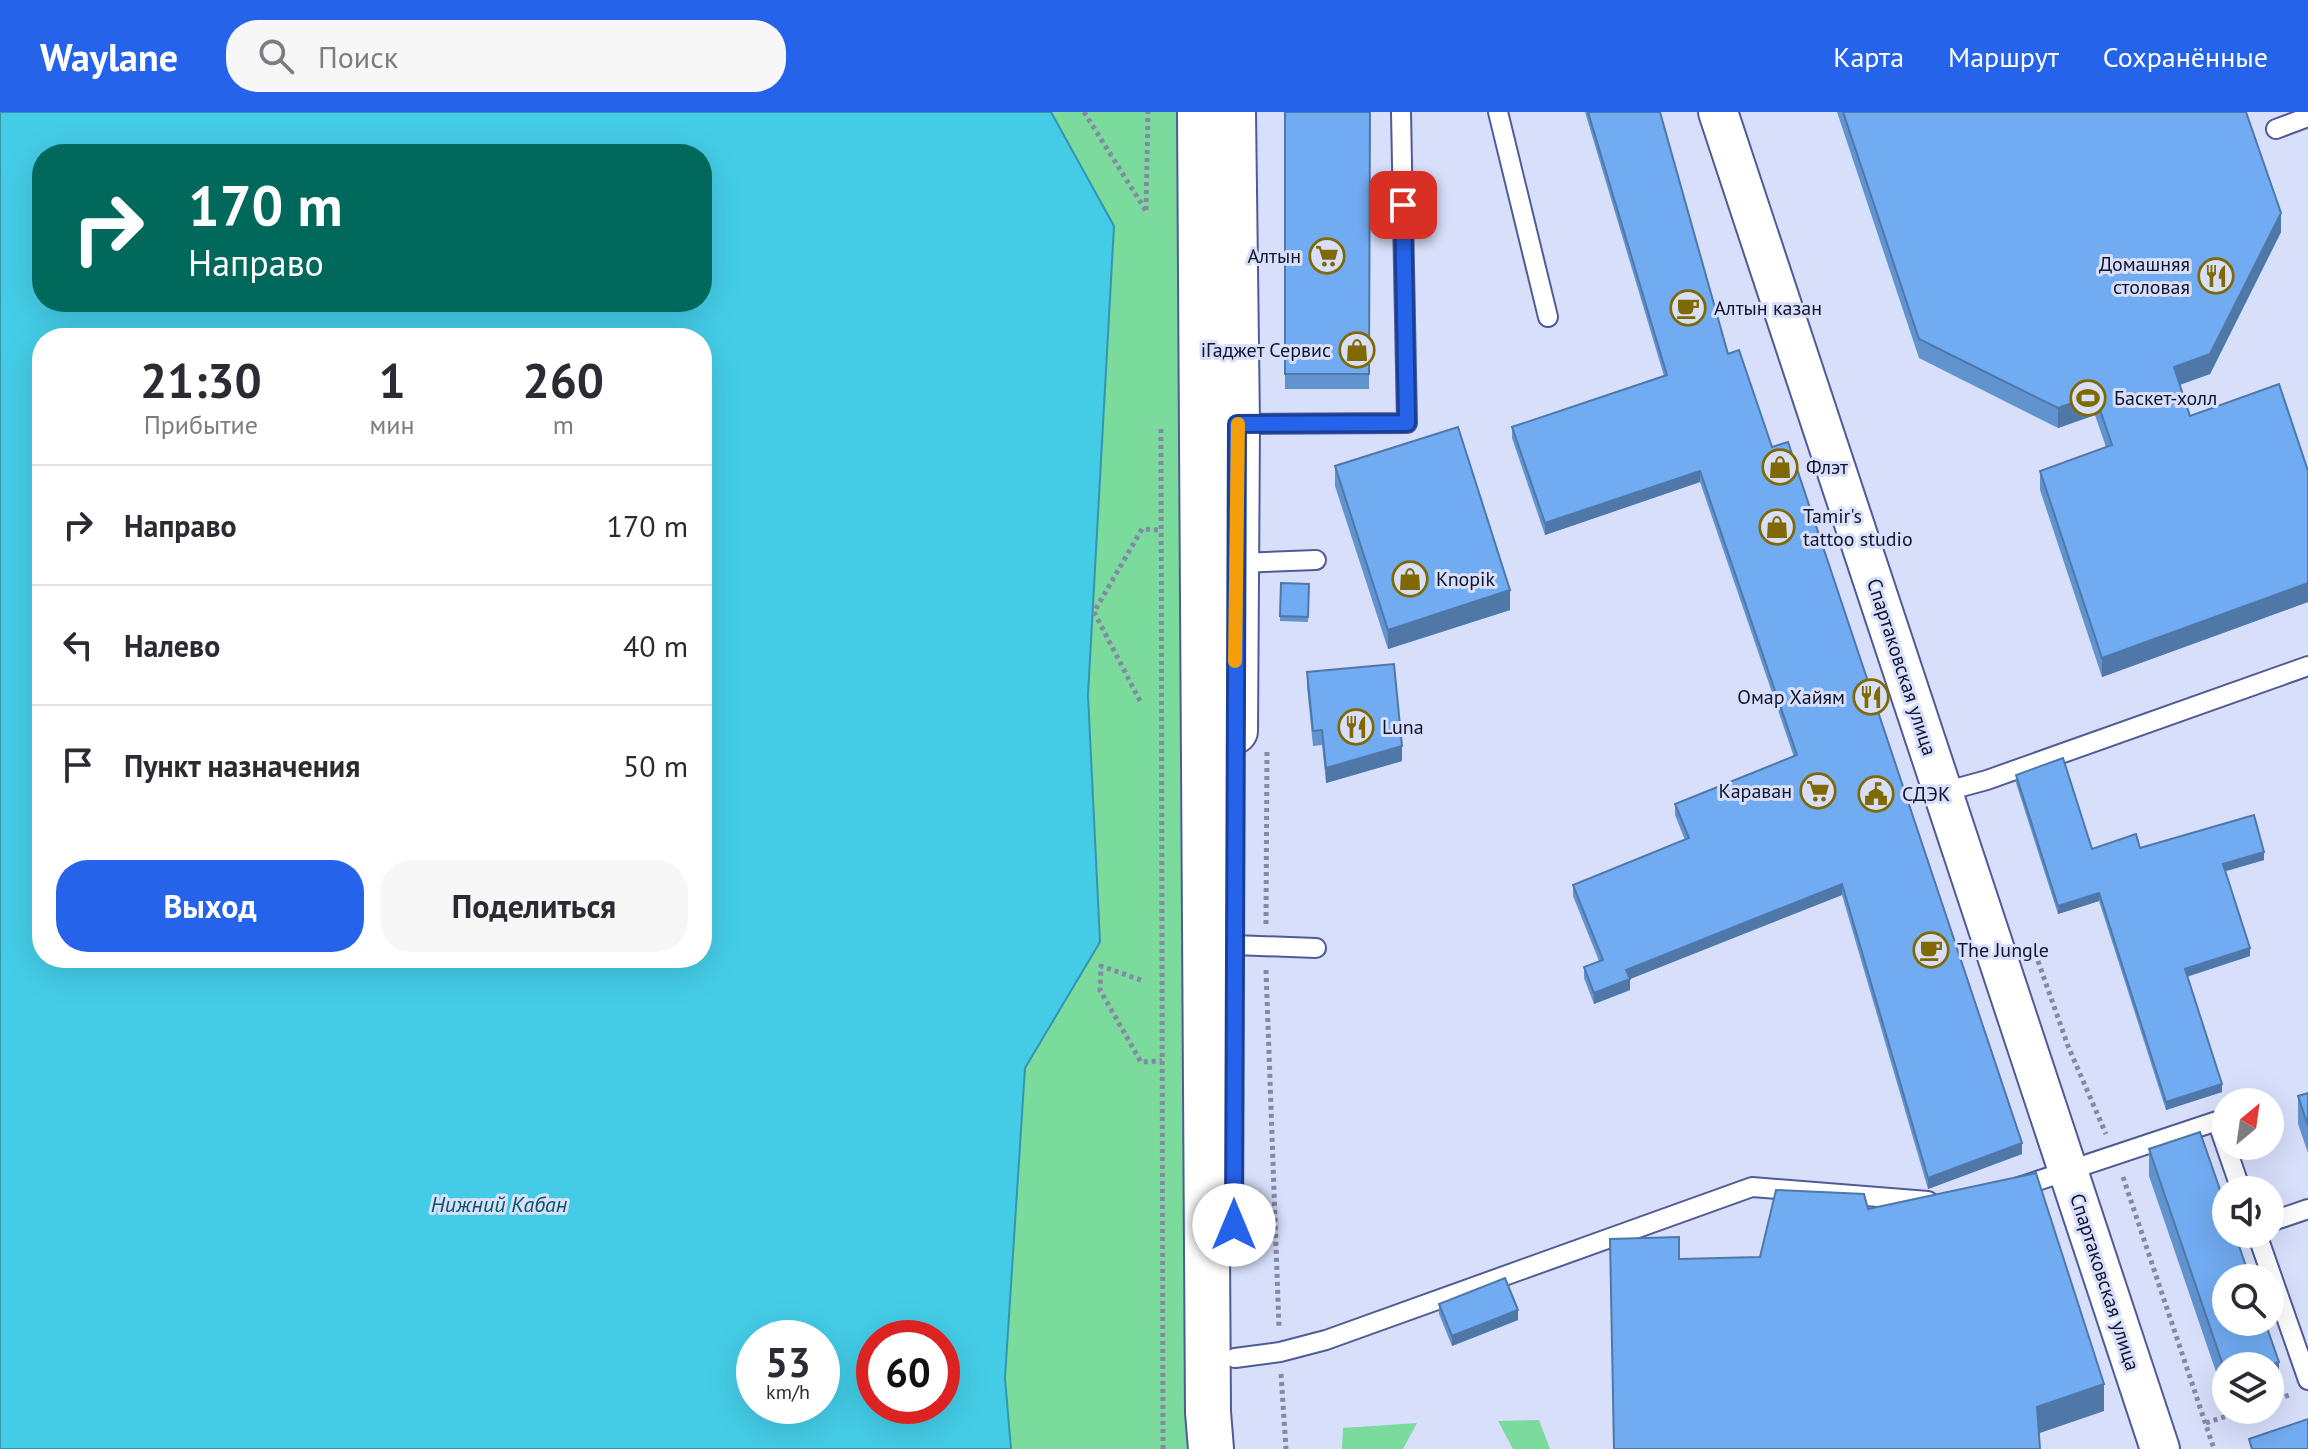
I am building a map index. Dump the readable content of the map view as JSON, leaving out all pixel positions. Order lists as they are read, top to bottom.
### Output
{
  "streets": {
    "street": ["Спартаковская улица"]
  },
  "water": ["Нижний Кабан"],
  "places": {
    "supermarket": ["Алтын", "Караван"],
    "restaurant": ["Домашняя столовая", "Омар Хайям", "Luna"],
    "cafe": ["Алтын казан", "The Jungle"],
    "shop": [
      "iГаджет Сервис",
      "Флэт",
      "Tamir's tattoo studio",
      "Knopik"
    ],
    "sports": ["Баскет-холл"],
    "public building": ["СДЭК"]
  },
  "north": "top right",
  "page": {
    "header": "Waylane",
    "search": "Поиск",
    "nav": ["Карта", "Маршрут", "Сохранённые"],
    "turn": ["170 m", "Направо"],
    "eta": [
      "21:30",
      "Прибытие",
      "1",
      "мин",
      "260",
      "m"
    ],
    "list": [
      {
        "name": "Направо",
        "value": "170 m"
      },
      {
        "name": "Налево",
        "value": "40 m"
      },
      {
        "name": "Пункт назначения",
        "value": "50 m"
      }
    ],
    "buttons": ["Выход", "Поделиться"],
    "speed": "53 km/h",
    "limit": "60"
  }
}
